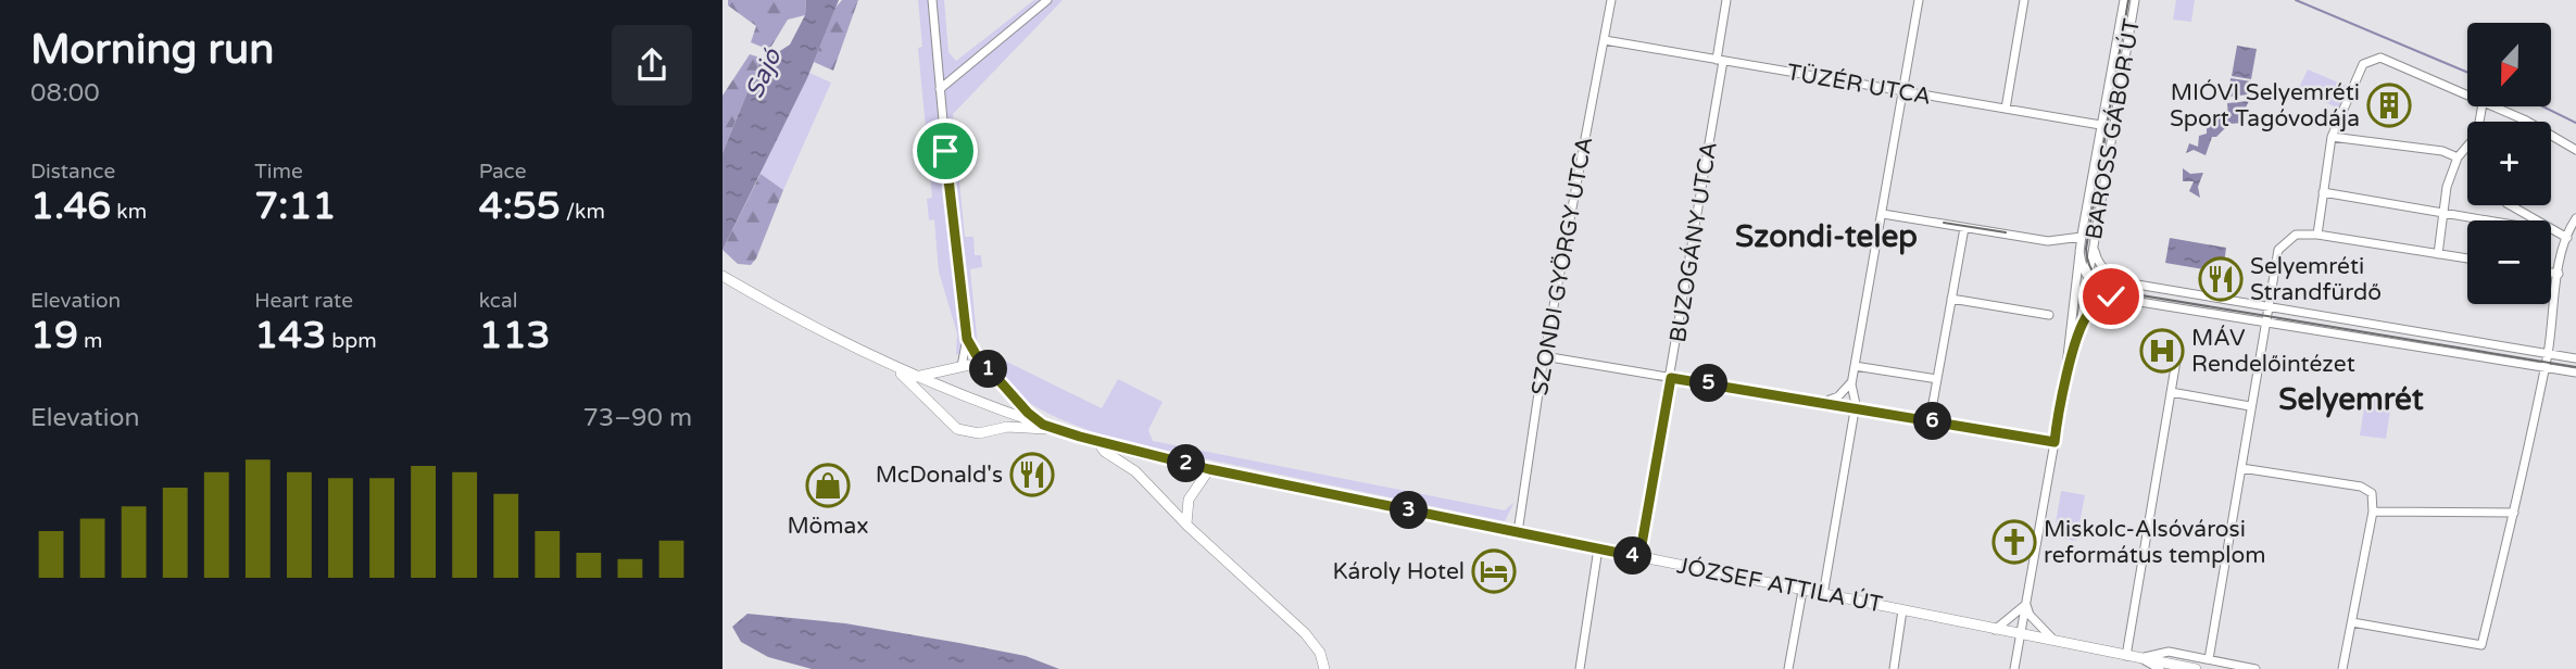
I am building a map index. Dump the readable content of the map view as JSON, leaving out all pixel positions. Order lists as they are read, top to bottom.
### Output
{
  "streets": {
    "main road": ["JÓZSEF ATTILA ÚT"],
    "street": [
      "TÜZÉR UTCA",
      "BAROSS GÁBOR ÚT",
      "BUZOGÁNY UTCA",
      "SZONDI GYÖRGY UTCA"
    ]
  },
  "crossings": [
    ["TÜZÉR UTCA", "BAROSS GÁBOR ÚT"],
    ["TÜZÉR UTCA", "BUZOGÁNY UTCA"],
    ["TÜZÉR UTCA", "SZONDI GYÖRGY UTCA"],
    ["BAROSS GÁBOR ÚT", "JÓZSEF ATTILA ÚT"],
    ["BUZOGÁNY UTCA", "JÓZSEF ATTILA ÚT"],
    ["SZONDI GYÖRGY UTCA", "JÓZSEF ATTILA ÚT"]
  ],
  "districts": ["Szondi-telep", "Selyemrét"],
  "water": ["Sajó"],
  "places": {
    "building": ["MIÓVI Selyemréti Sport Tagóvodája"],
    "restaurant": ["Selyemréti Strandfürdő", "McDonald's"],
    "hospital": ["MÁV Rendelőintézet"],
    "shop": ["Mömax"],
    "church": ["Miskolc-Alsóvárosi református templom"],
    "hotel": ["Károly Hotel"]
  },
  "north": "bottom",
  "page": {
    "heading": ["Morning run", "08:00"],
    "map_buttons": ["+", "−"],
    "stats": [
      ["Distance", "1.46 km"],
      ["Time", "7:11"],
      ["Pace", "4:55 /km"],
      ["Elevation", "19 m"],
      ["Heart rate", "143 bpm"],
      ["kcal", "113"]
    ],
    "pins": [
      "1",
      "5",
      "6",
      "2",
      "3",
      "4"
    ],
    "chart": ["Elevation", "73–90 m"]
  }
}
